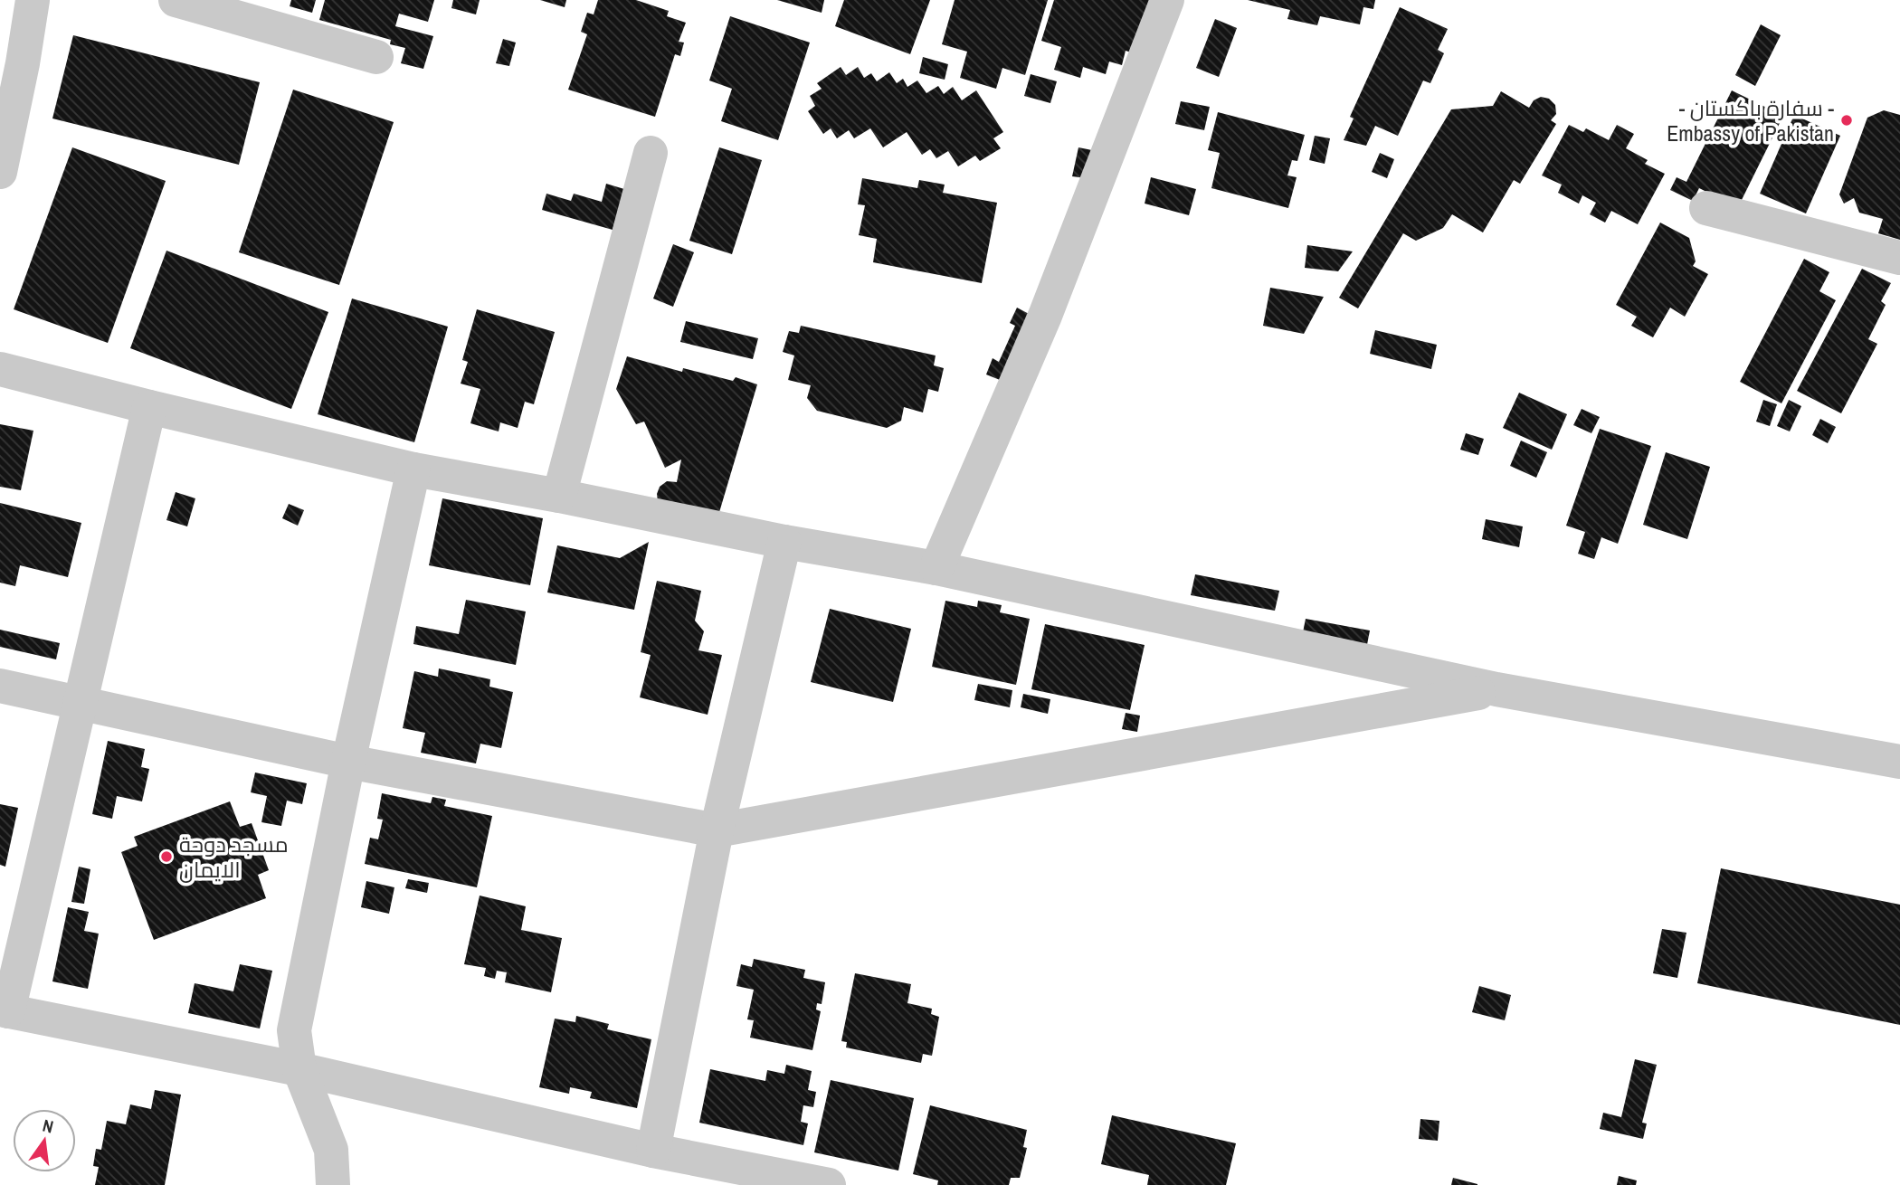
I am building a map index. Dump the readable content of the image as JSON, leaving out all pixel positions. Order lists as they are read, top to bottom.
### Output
{
  "places": ["- سفارة باكستان - Embassy of Pakistan", "مسجد دوحة الايمان"],
  "north": "top"
}
